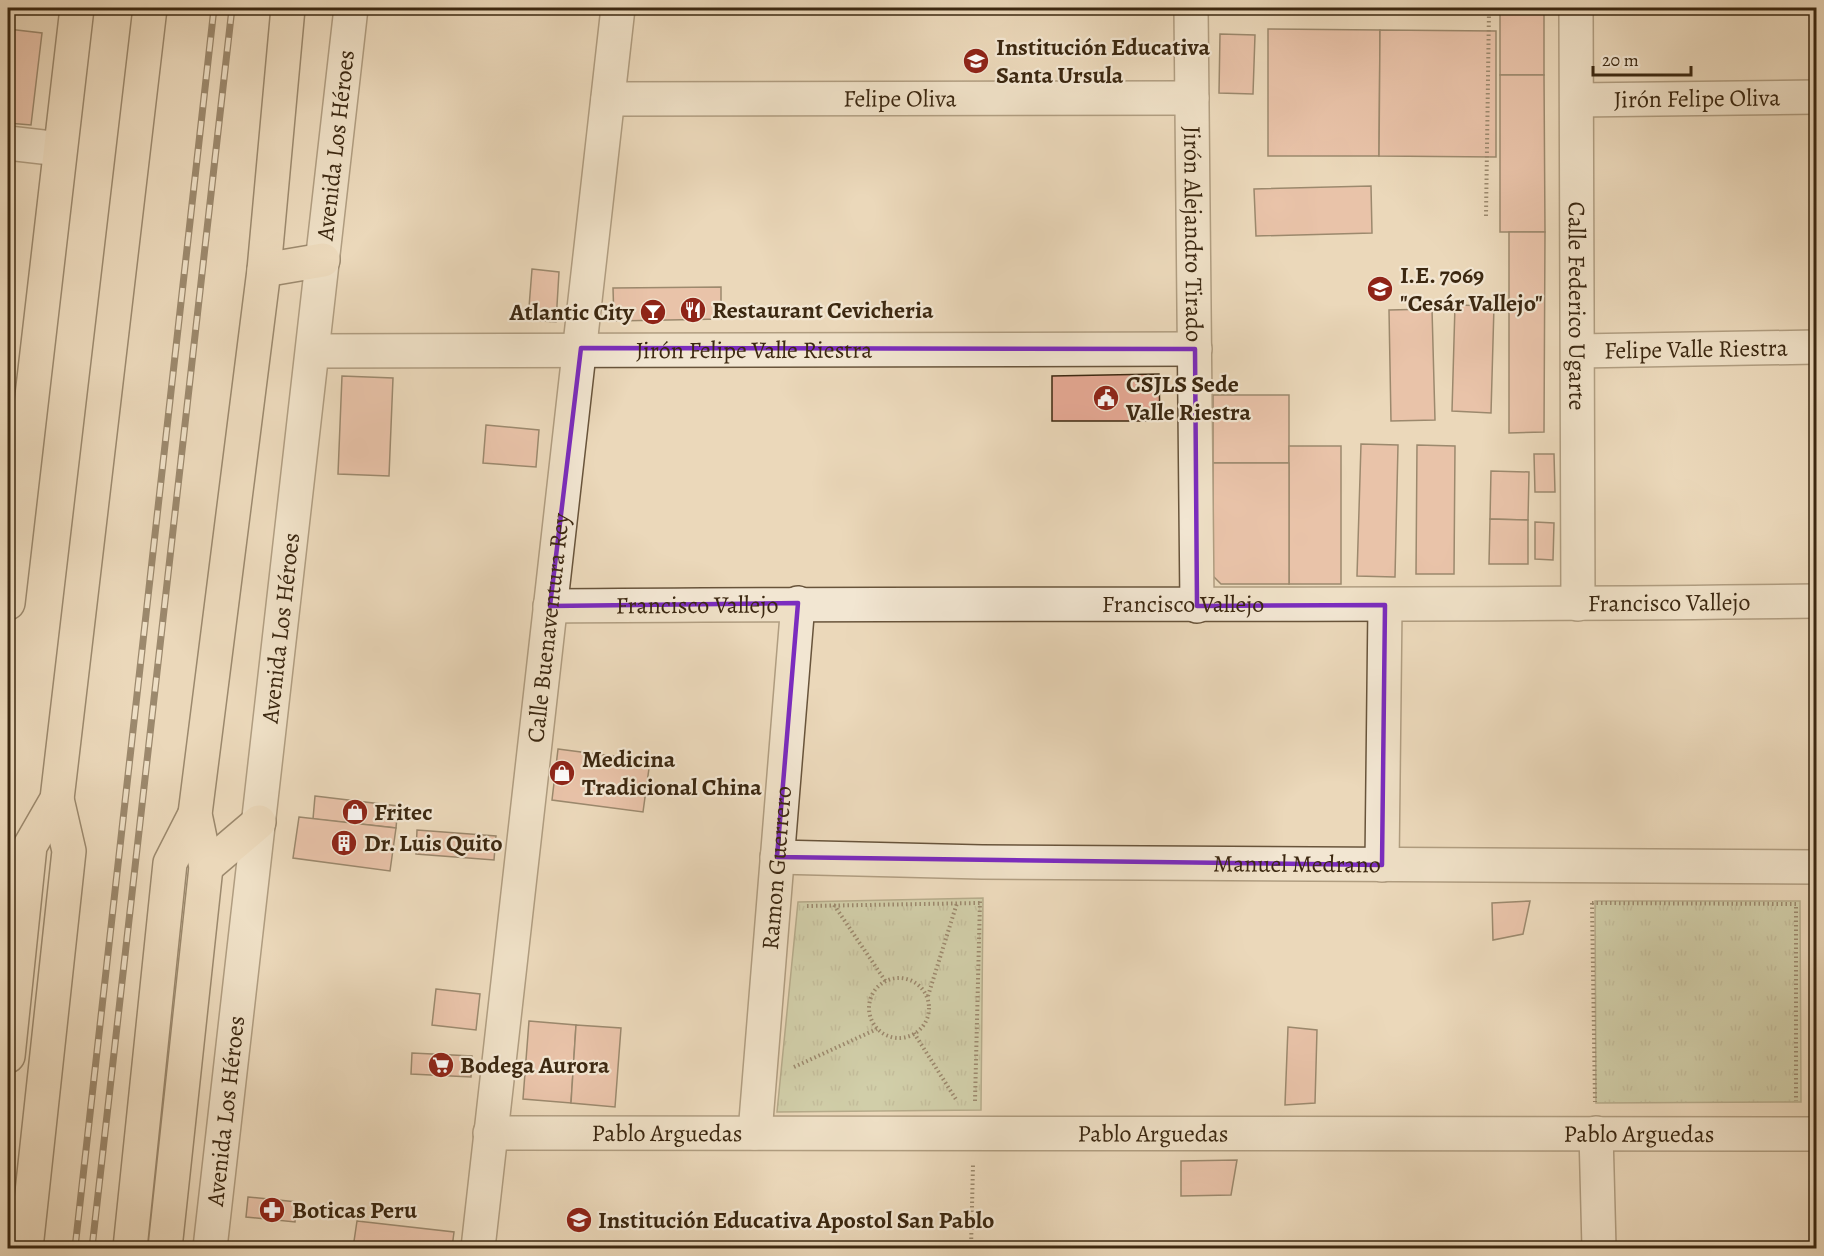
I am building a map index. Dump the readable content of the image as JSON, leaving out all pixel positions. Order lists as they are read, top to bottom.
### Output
{
  "streets": {
    "main road": ["Avenida Los Héroes"],
    "street": [
      "Felipe Oliva",
      "Jirón Felipe Oliva",
      "Jirón Alejandro Tirado",
      "Calle Federico Ugarte",
      "Jirón Felipe Valle Riestra",
      "Felipe Valle Riestra",
      "Francisco Vallejo",
      "Calle Buenaventura Rey",
      "Manuel Medrano",
      "Ramon Guerrero",
      "Pablo Arguedas"
    ]
  },
  "crossings": [
    ["Felipe Oliva", "Jirón Alejandro Tirado"],
    ["Felipe Oliva", "Calle Buenaventura Rey"],
    ["Jirón Felipe Oliva", "Calle Federico Ugarte"],
    ["Avenida Los Héroes", "Jirón Felipe Valle Riestra"],
    ["Jirón Alejandro Tirado", "Jirón Felipe Valle Riestra"],
    ["Jirón Alejandro Tirado", "Francisco Vallejo"],
    ["Calle Federico Ugarte", "Felipe Valle Riestra"],
    ["Calle Federico Ugarte", "Francisco Vallejo"],
    ["Jirón Felipe Valle Riestra", "Calle Buenaventura Rey"],
    ["Francisco Vallejo", "Calle Buenaventura Rey"],
    ["Francisco Vallejo", "Ramon Guerrero"],
    ["Calle Buenaventura Rey", "Pablo Arguedas"],
    ["Manuel Medrano", "Ramon Guerrero"],
    ["Ramon Guerrero", "Pablo Arguedas"]
  ],
  "places": {
    "school or university": ["Institución Educativa Santa Ursula", "I.E. 7069 \"Cesár Vallejo\"", "Institución Educativa Apostol San Pablo"],
    "restaurant": ["Restaurant Cevicheria"],
    "bar": ["Atlantic City"],
    "public building": ["CSJLS Sede Valle Riestra"],
    "shop": ["Medicina Tradicional China", "Fritec"],
    "building": ["Dr. Luis Quito"],
    "supermarket": ["Bodega Aurora"],
    "pharmacy": ["Boticas Peru"]
  },
  "scale_bar": "20 m"
}
